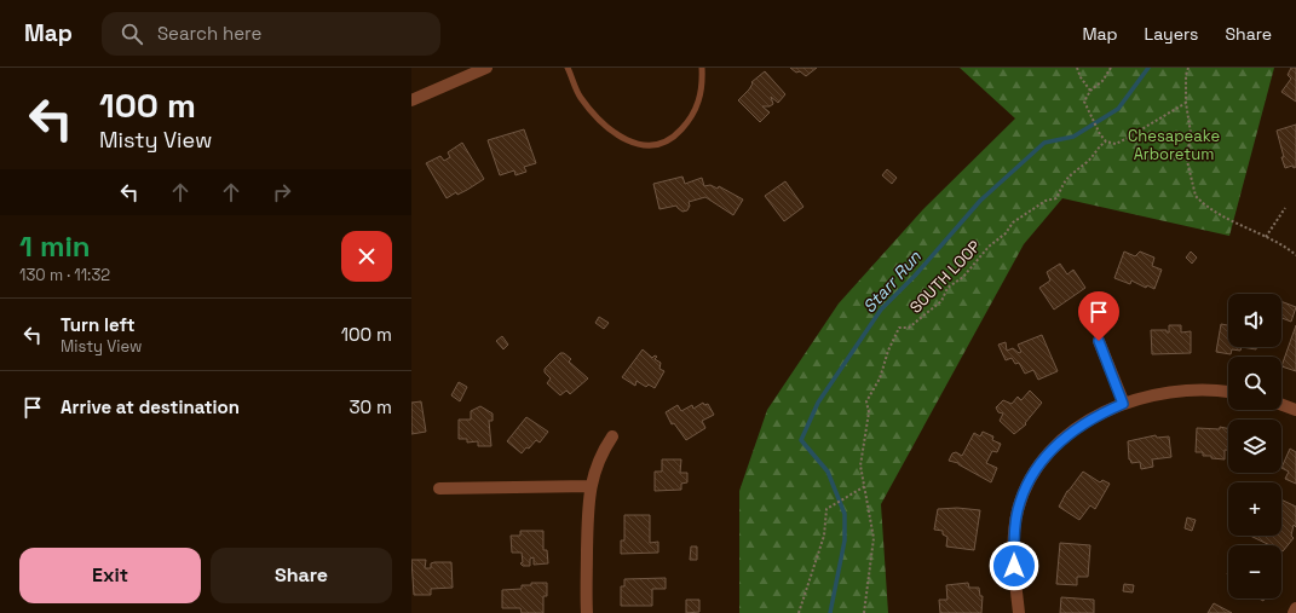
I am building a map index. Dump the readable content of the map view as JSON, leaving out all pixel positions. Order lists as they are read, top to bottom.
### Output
{
  "streets": {
    "path": ["SOUTH LOOP"]
  },
  "water": ["Starr Run"],
  "parks": ["Chesapeake Arboretum"],
  "page": {
    "header": "Map",
    "search": "Search here",
    "nav": ["Map", "Layers", "Share"],
    "turn": ["100 m", "Misty View"],
    "heading": ["1 min", "130 m · 11:32"],
    "map_buttons": ["+", "−"],
    "list": [
      {
        "name": "Turn left",
        "note": "Misty View",
        "value": "100 m"
      },
      {
        "name": "Arrive at destination",
        "value": "30 m"
      }
    ],
    "buttons": ["Exit", "Share"]
  }
}
